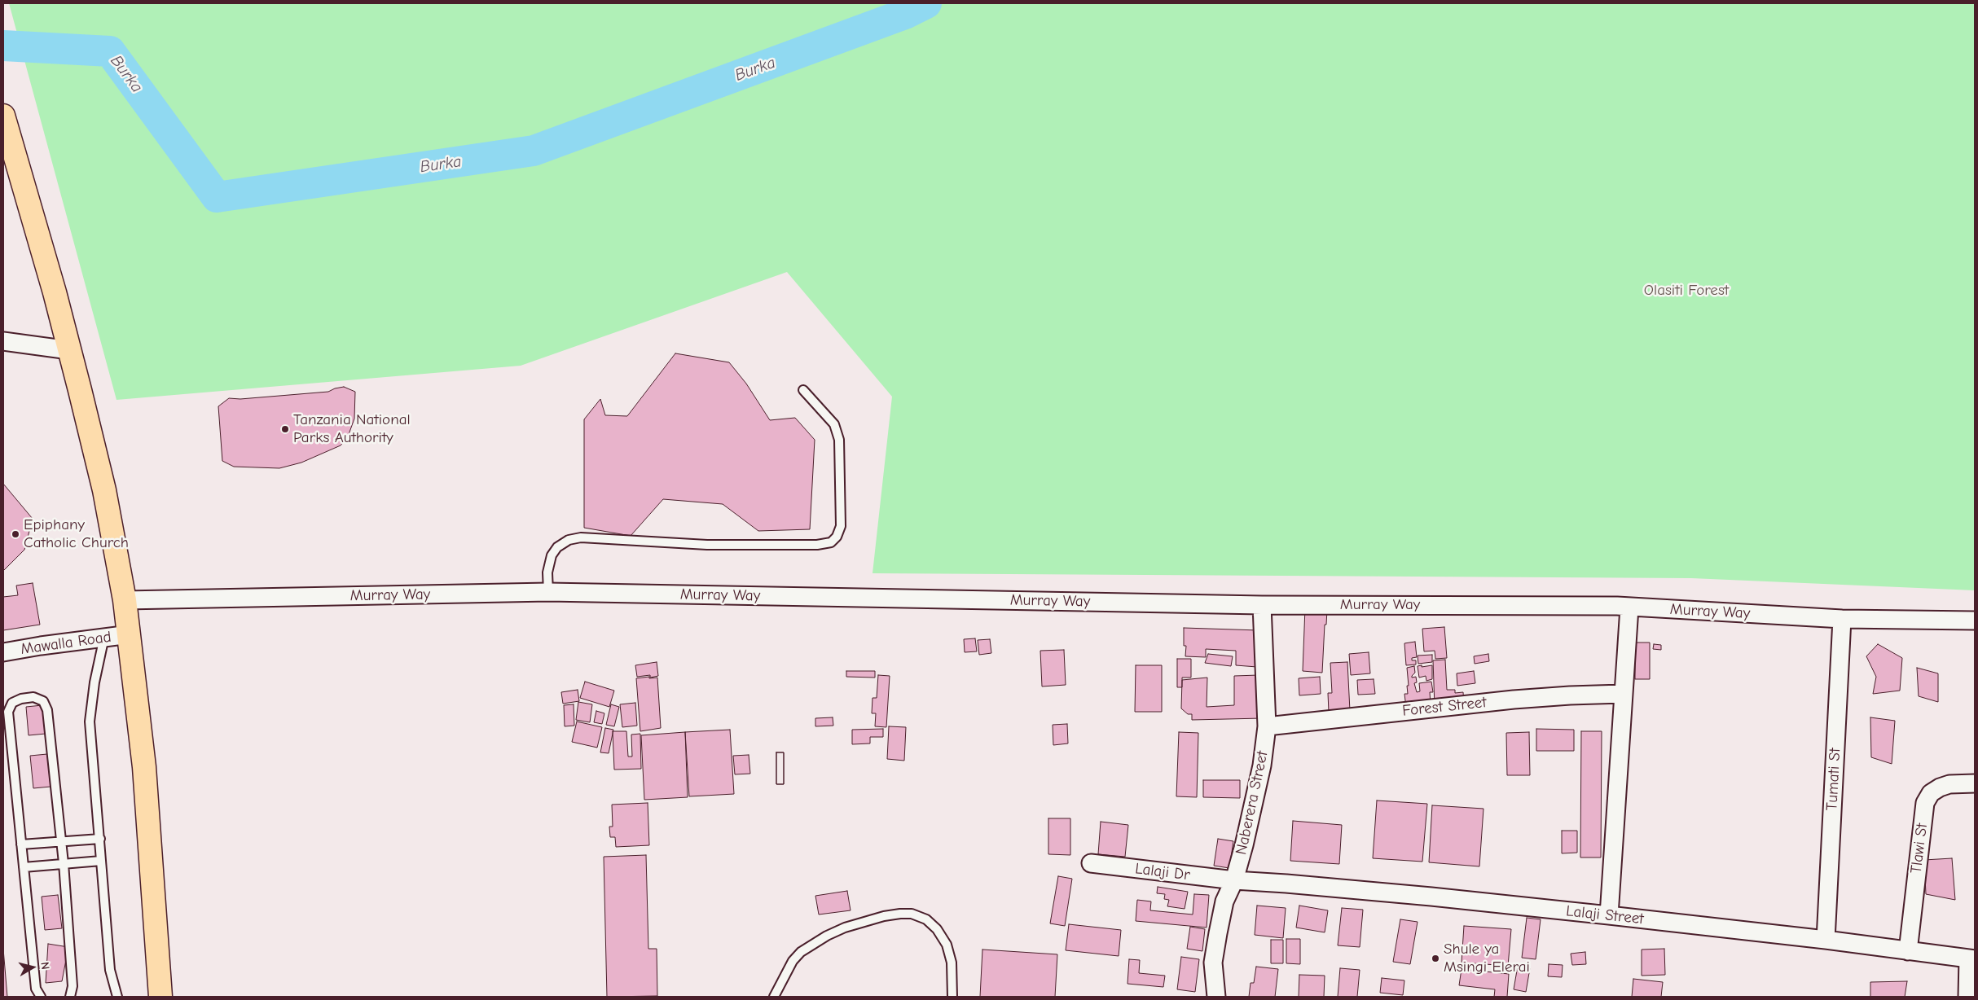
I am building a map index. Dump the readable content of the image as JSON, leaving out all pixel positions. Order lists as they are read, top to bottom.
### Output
{
  "streets": {
    "street": [
      "Murray Way",
      "Mawalla Road",
      "Forest Street",
      "Tumati St",
      "Naberera Street",
      "Tlawi St",
      "Lalaji Dr",
      "Lalaji Street"
    ]
  },
  "crossings": [
    ["Murray Way", "Tumati St"],
    ["Murray Way", "Naberera Street"],
    ["Forest Street", "Naberera Street"],
    ["Tumati St", "Lalaji Street"],
    ["Naberera Street", "Lalaji Dr"],
    ["Naberera Street", "Lalaji Street"],
    ["Tlawi St", "Lalaji Street"],
    ["Lalaji Dr", "Lalaji Street"]
  ],
  "water": ["Burka"],
  "parks": ["Olasiti Forest"],
  "places": ["Tanzania National Parks Authority", "Epiphany Catholic Church", "Shule ya Msingi Elerai"],
  "north": "right"
}
